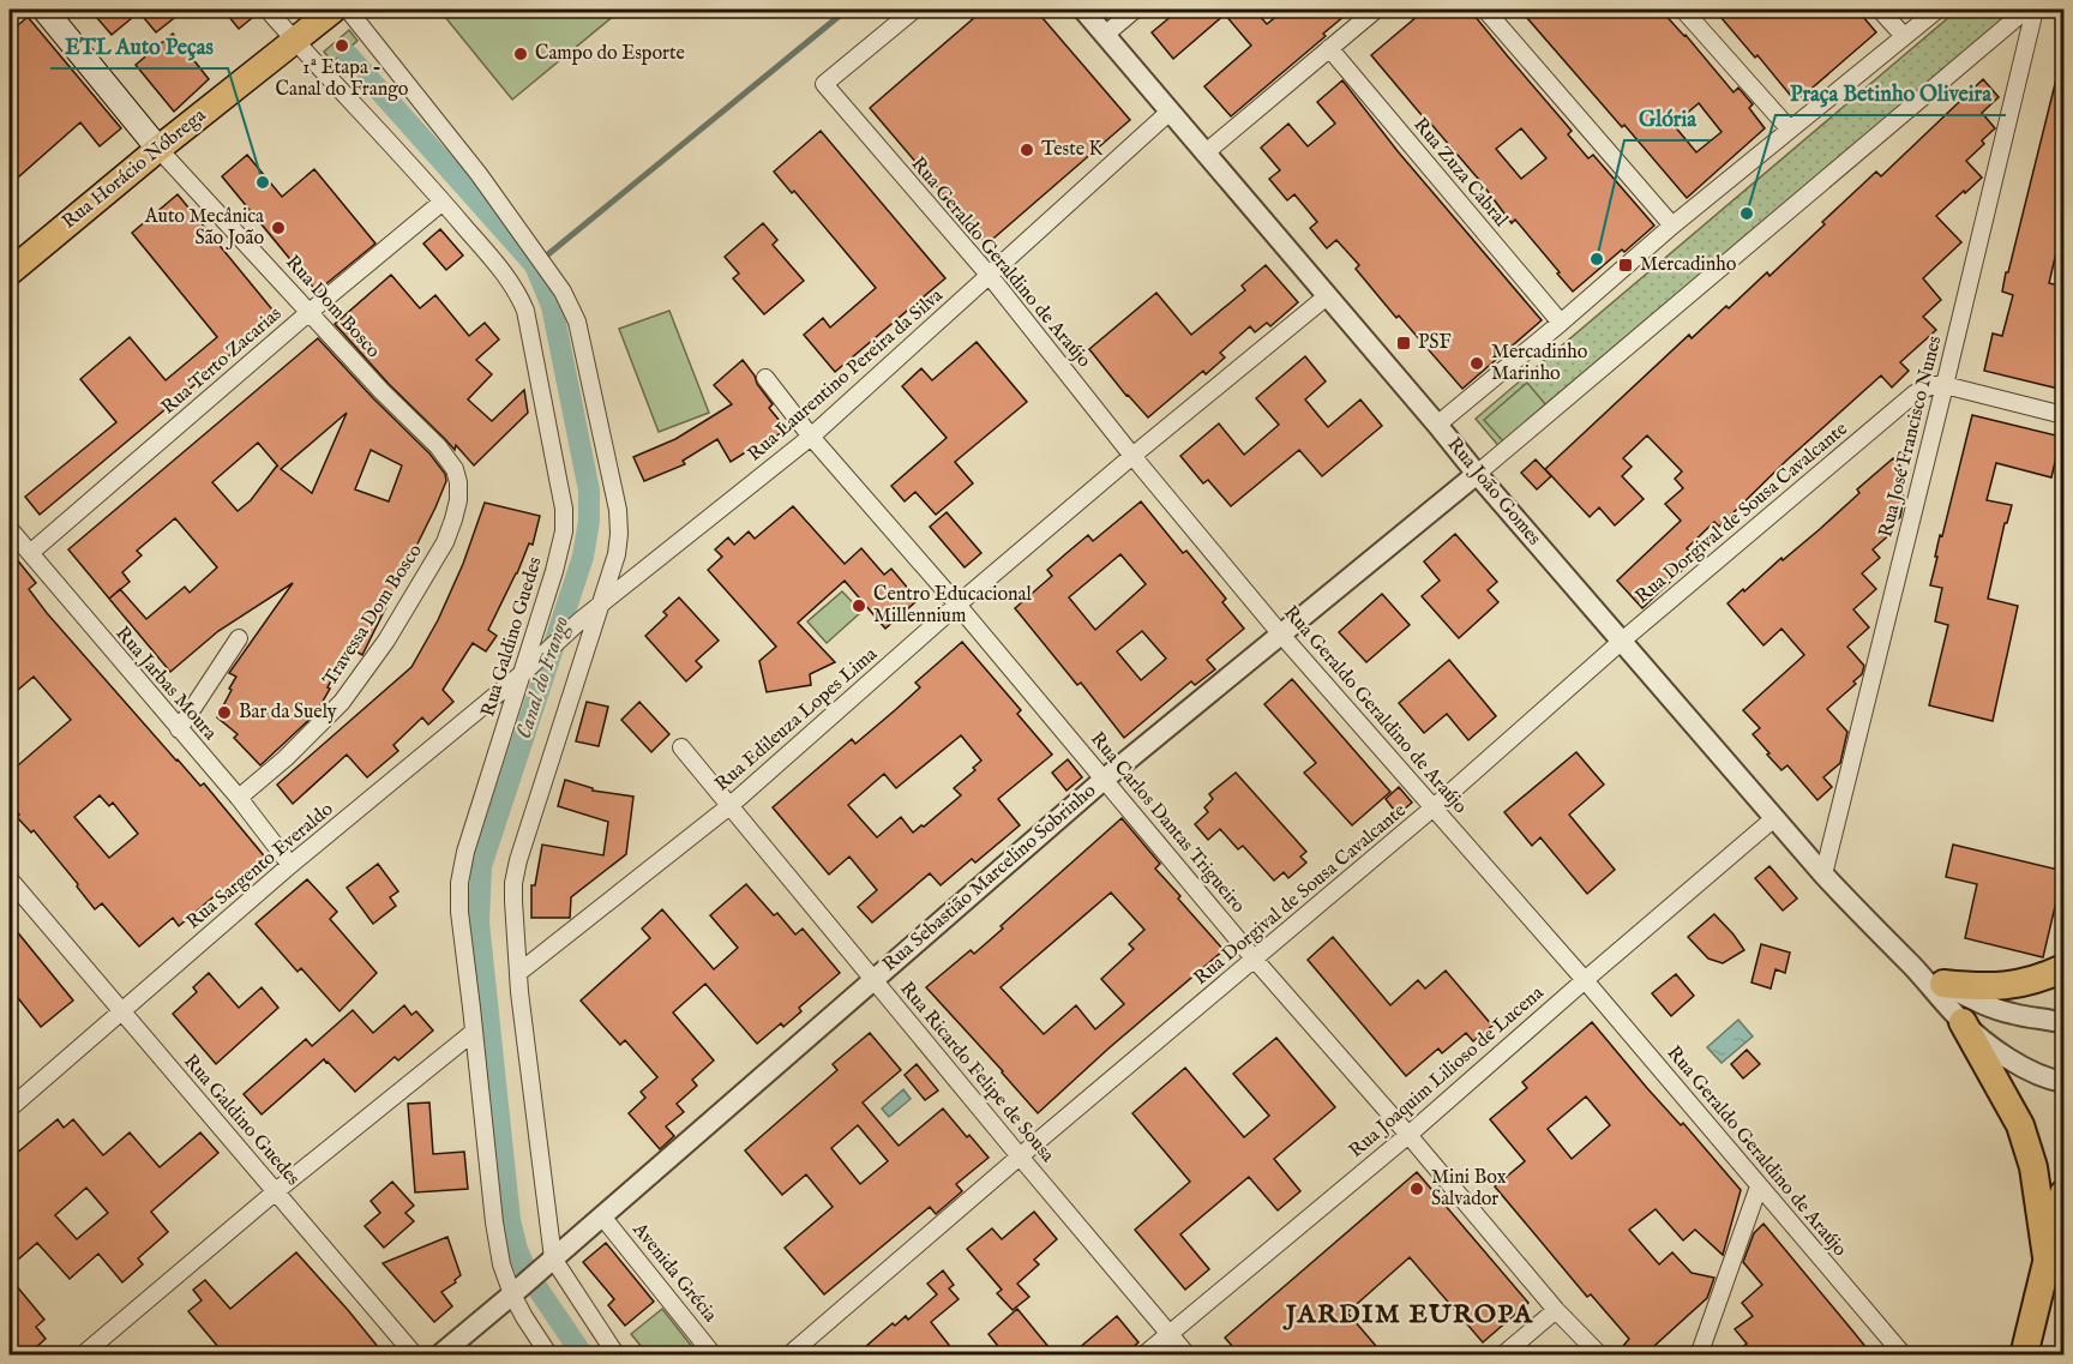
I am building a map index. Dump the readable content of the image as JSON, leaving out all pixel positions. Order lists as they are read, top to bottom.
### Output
{
  "streets": {
    "main road": ["Rua Horácio Nóbrega"],
    "street": [
      "Rua Zuza Cabral",
      "Rua Geraldo Geraldino de Araújo",
      "Rua Dom Bosco",
      "Rua Terto Zacarias",
      "Rua Laurentino Pereira da Silva",
      "Rua José Francisco Nunes",
      "Rua João Gomes",
      "Rua Dorgival de Sousa Cavalcante",
      "Travessa Dom Bosco",
      "Rua Galdino Guedes",
      "Rua Jarbas Moura",
      "Rua Edileuza Lopes Lima",
      "Rua Carlos Dantas Trigueiro",
      "Rua Sargento Everaldo",
      "Rua Sebastião Marcelino Sobrinho",
      "Rua Ricardo Felipe de Sousa",
      "Rua Joaquim Lilioso de Lucena",
      "Avenida Grécia"
    ]
  },
  "crossings": [
    ["Rua Horácio Nóbrega", "Rua Dom Bosco"],
    ["Rua Horácio Nóbrega", "Rua Galdino Guedes"],
    ["Rua Geraldo Geraldino de Araújo", "Rua Laurentino Pereira da Silva"],
    ["Rua Geraldo Geraldino de Araújo", "Rua Dorgival de Sousa Cavalcante"],
    ["Rua Geraldo Geraldino de Araújo", "Rua Edileuza Lopes Lima"],
    ["Rua Geraldo Geraldino de Araújo", "Rua Sebastião Marcelino Sobrinho"],
    ["Rua Geraldo Geraldino de Araújo", "Rua Joaquim Lilioso de Lucena"],
    ["Rua Dom Bosco", "Rua Terto Zacarias"],
    ["Rua Dom Bosco", "Travessa Dom Bosco"],
    ["Rua Terto Zacarias", "Rua Galdino Guedes"],
    ["Rua Terto Zacarias", "Rua Jarbas Moura"],
    ["Rua Laurentino Pereira da Silva", "Rua João Gomes"],
    ["Rua Laurentino Pereira da Silva", "Rua Carlos Dantas Trigueiro"],
    ["Rua Laurentino Pereira da Silva", "Rua Sargento Everaldo"],
    ["Rua José Francisco Nunes", "Rua João Gomes"],
    ["Rua José Francisco Nunes", "Rua Dorgival de Sousa Cavalcante"],
    ["Rua João Gomes", "Rua Dorgival de Sousa Cavalcante"],
    ["Rua João Gomes", "Rua Edileuza Lopes Lima"],
    ["Rua João Gomes", "Rua Sebastião Marcelino Sobrinho"],
    ["Rua João Gomes", "Rua Joaquim Lilioso de Lucena"],
    ["Rua Dorgival de Sousa Cavalcante", "Rua Carlos Dantas Trigueiro"],
    ["Rua Dorgival de Sousa Cavalcante", "Rua Ricardo Felipe de Sousa"],
    ["Travessa Dom Bosco", "Rua Jarbas Moura"],
    ["Rua Galdino Guedes", "Rua Sargento Everaldo"],
    ["Rua Galdino Guedes", "Rua Sebastião Marcelino Sobrinho"],
    ["Rua Jarbas Moura", "Rua Sargento Everaldo"],
    ["Rua Edileuza Lopes Lima", "Rua Carlos Dantas Trigueiro"],
    ["Rua Edileuza Lopes Lima", "Rua Ricardo Felipe de Sousa"],
    ["Rua Carlos Dantas Trigueiro", "Rua Sebastião Marcelino Sobrinho"],
    ["Rua Carlos Dantas Trigueiro", "Rua Joaquim Lilioso de Lucena"],
    ["Rua Sebastião Marcelino Sobrinho", "Rua Ricardo Felipe de Sousa"],
    ["Rua Sebastião Marcelino Sobrinho", "Avenida Grécia"],
    ["Rua Ricardo Felipe de Sousa", "Rua Joaquim Lilioso de Lucena"]
  ],
  "districts": ["JARDIM EUROPA"],
  "water": ["Canal do Frango"],
  "places": {
    "other": [
      "1ª Etapa - Canal do Frango",
      "Campo do Esporte",
      "Teste K",
      "ETL Auto Peças",
      "Praça Betinho Oliveira",
      "Auto Mecânica São João",
      "Glória",
      "Mercadinho Marinho",
      "Centro Educacional Millennium",
      "Bar da Suely",
      "Mini Box Salvador"
    ],
    "transit": ["Mercadinho", "PSF"]
  }
}
